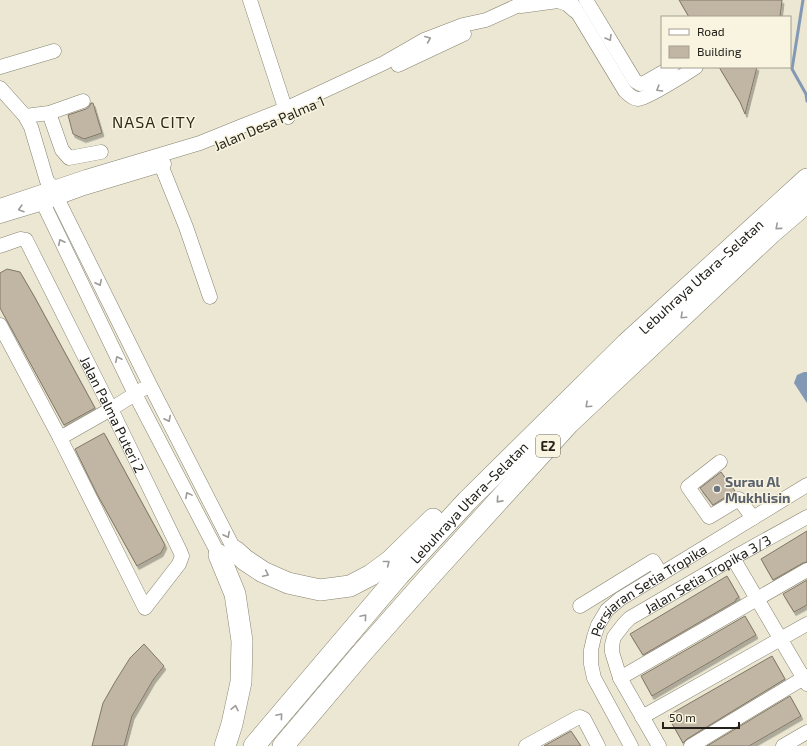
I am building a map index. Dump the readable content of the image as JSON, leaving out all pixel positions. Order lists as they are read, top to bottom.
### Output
{
  "streets": {
    "highway": ["Lebuhraya Utara–Selatan", "E2"],
    "street": [
      "Jalan Desa Palma 1",
      "Jalan Palma Puteri 2",
      "Jalan Setia Tropika 3/3",
      "Persiaran Setia Tropika"
    ]
  },
  "districts": ["NASA CITY"],
  "places": ["Surau Al Mukhlisin"],
  "legend": ["Road", "Building"],
  "scale_bar": "50 m"
}
